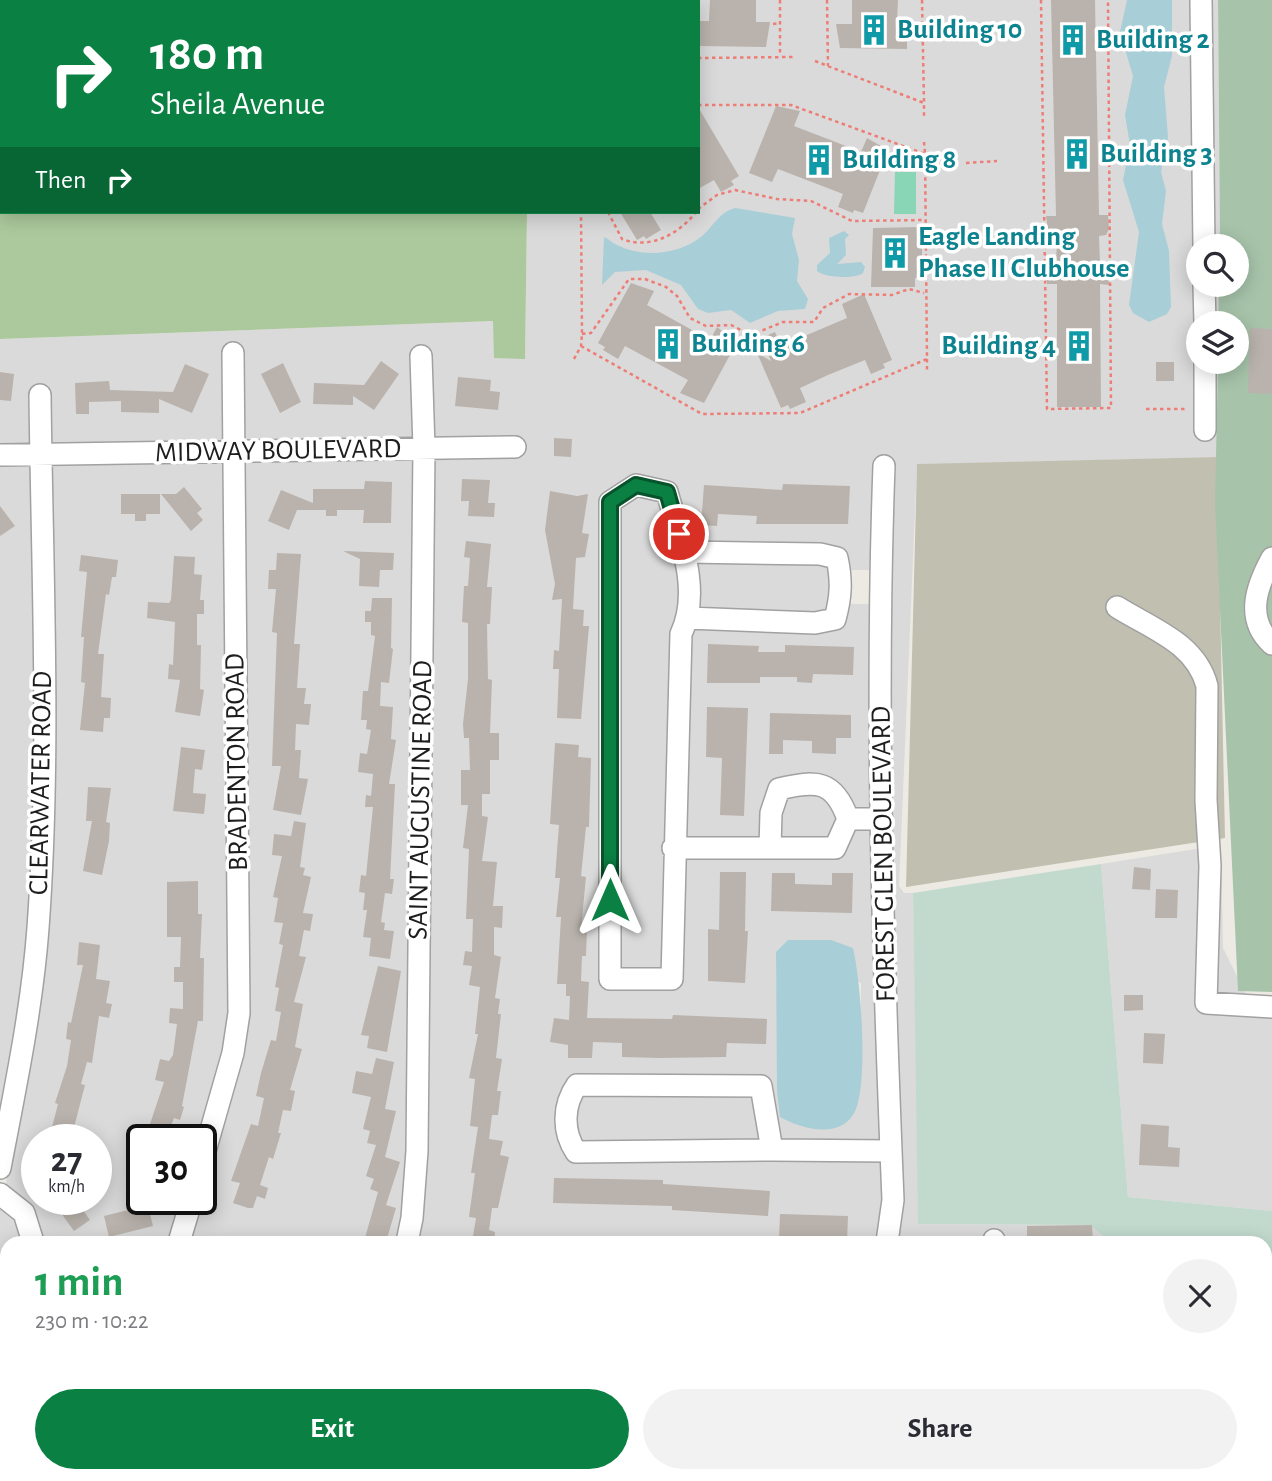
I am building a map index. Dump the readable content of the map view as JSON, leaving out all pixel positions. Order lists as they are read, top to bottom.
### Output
{
  "streets": {
    "street": [
      "MIDWAY BOULEVARD",
      "BRADENTON ROAD",
      "CLEARWATER ROAD",
      "SAINT AUGUSTINE ROAD",
      "FOREST GLEN BOULEVARD"
    ]
  },
  "crossings": [
    ["MIDWAY BOULEVARD", "BRADENTON ROAD"],
    ["MIDWAY BOULEVARD", "CLEARWATER ROAD"],
    ["MIDWAY BOULEVARD", "SAINT AUGUSTINE ROAD"]
  ],
  "places": {
    "building": [
      "Building 10",
      "Building 2",
      "Building 3",
      "Building 8",
      "Eagle Landing Phase II Clubhouse",
      "Building 6",
      "Building 4"
    ]
  },
  "page": {
    "turn": ["180 m", "Sheila Avenue"],
    "then": "Then",
    "speed": "27 km/h",
    "limit": "30",
    "heading": ["1 min", "230 m · 10:22"],
    "buttons": ["Exit", "Share"]
  }
}
